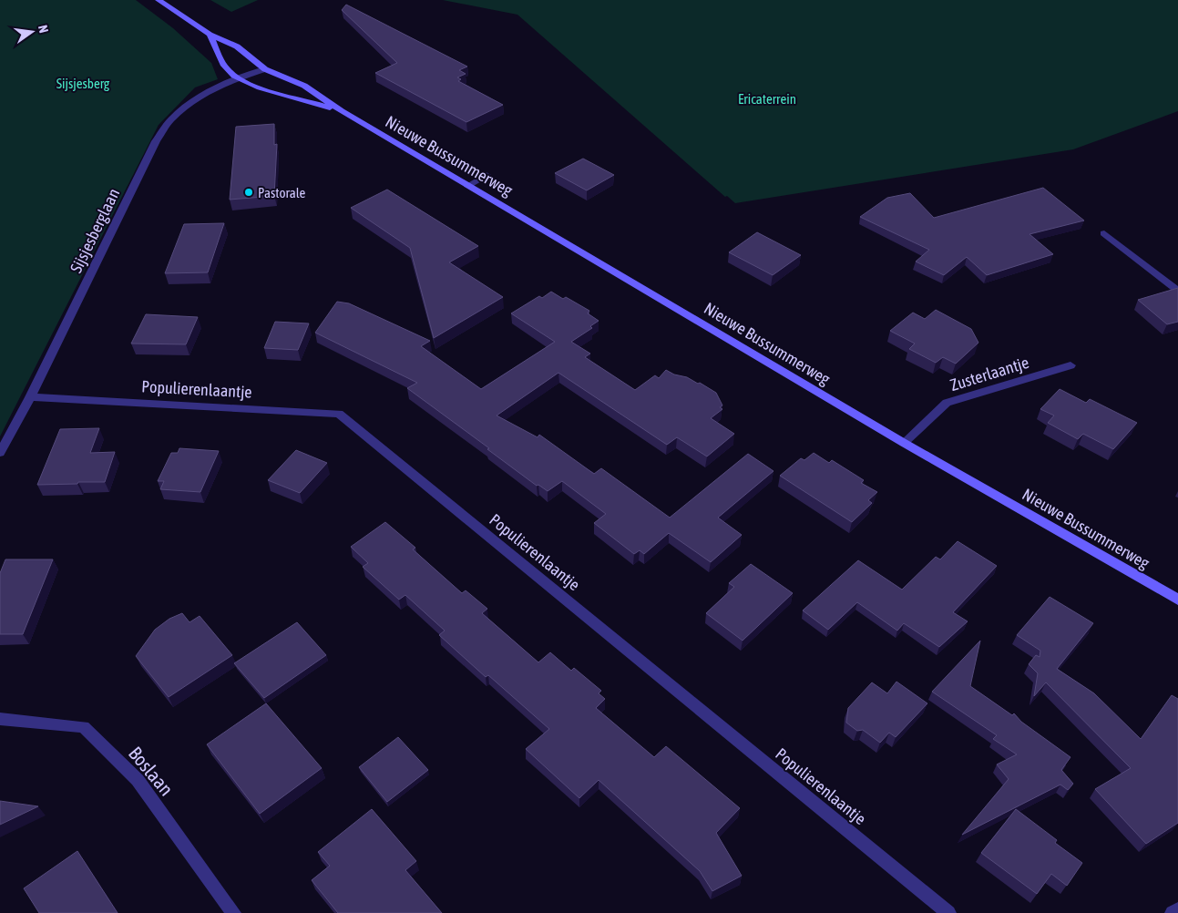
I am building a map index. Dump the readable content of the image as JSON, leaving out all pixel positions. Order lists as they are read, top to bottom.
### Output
{
  "streets": {
    "main road": ["Nieuwe Bussummerweg"],
    "street": [
      "Sijsjesberglaan",
      "Zusterlaantje",
      "Populierenlaantje",
      "Boslaan"
    ]
  },
  "crossings": [
    ["Nieuwe Bussummerweg", "Sijsjesberglaan"],
    ["Nieuwe Bussummerweg", "Zusterlaantje"],
    ["Sijsjesberglaan", "Populierenlaantje"]
  ],
  "parks": ["Sijsjesberg", "Ericaterrein"],
  "places": ["Pastorale"],
  "north": "right"
}
